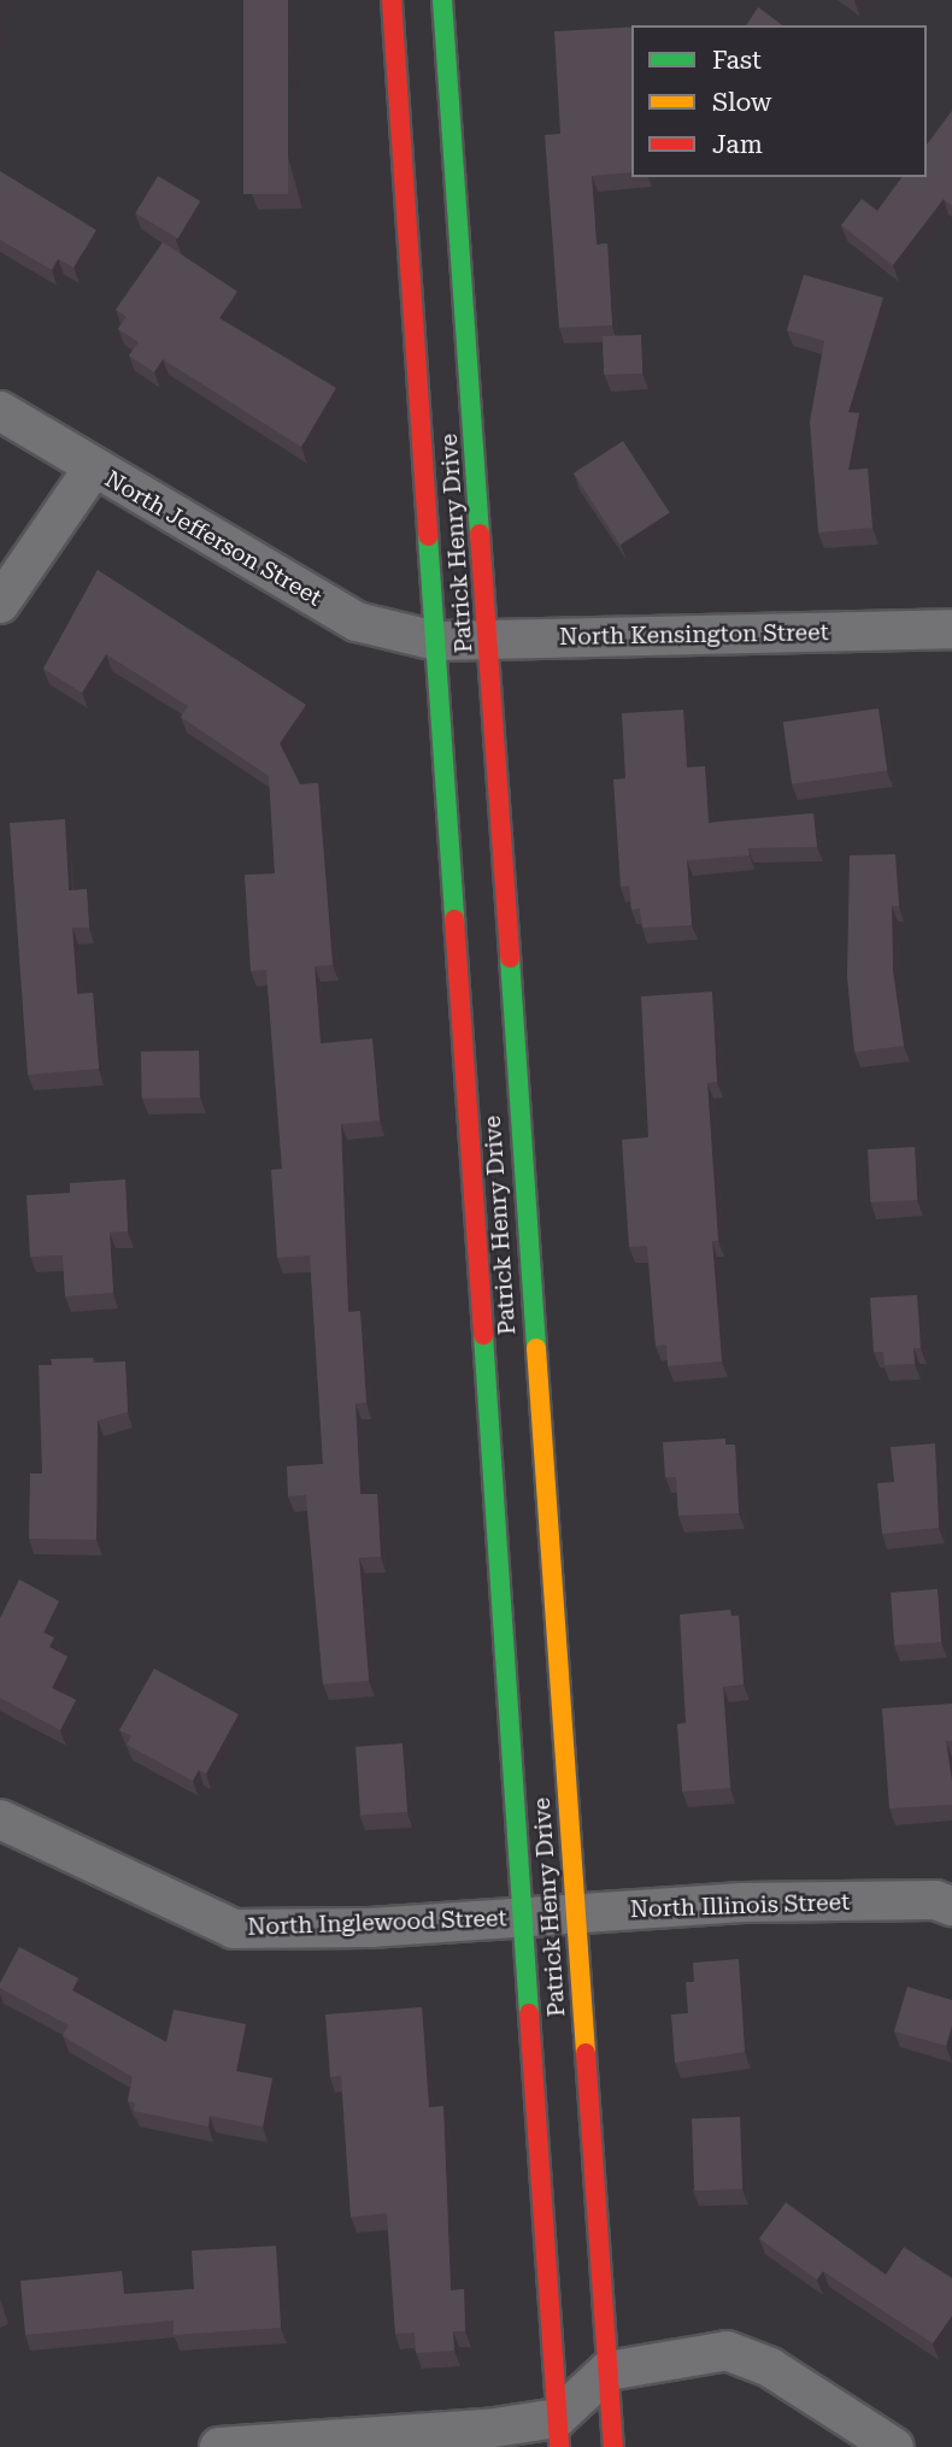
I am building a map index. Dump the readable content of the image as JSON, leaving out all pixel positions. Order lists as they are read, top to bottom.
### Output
{
  "streets": {
    "street": [
      "North Jefferson Street",
      "Patrick Henry Drive",
      "North Kensington Street",
      "North Illinois Street",
      "North Inglewood Street"
    ]
  },
  "crossings": [
    ["North Jefferson Street", "Patrick Henry Drive"],
    ["North Jefferson Street", "North Kensington Street"],
    ["Patrick Henry Drive", "North Kensington Street"],
    ["Patrick Henry Drive", "North Illinois Street"],
    ["Patrick Henry Drive", "North Inglewood Street"],
    ["North Illinois Street", "North Inglewood Street"]
  ],
  "legend": ["Fast", "Slow", "Jam"]
}
